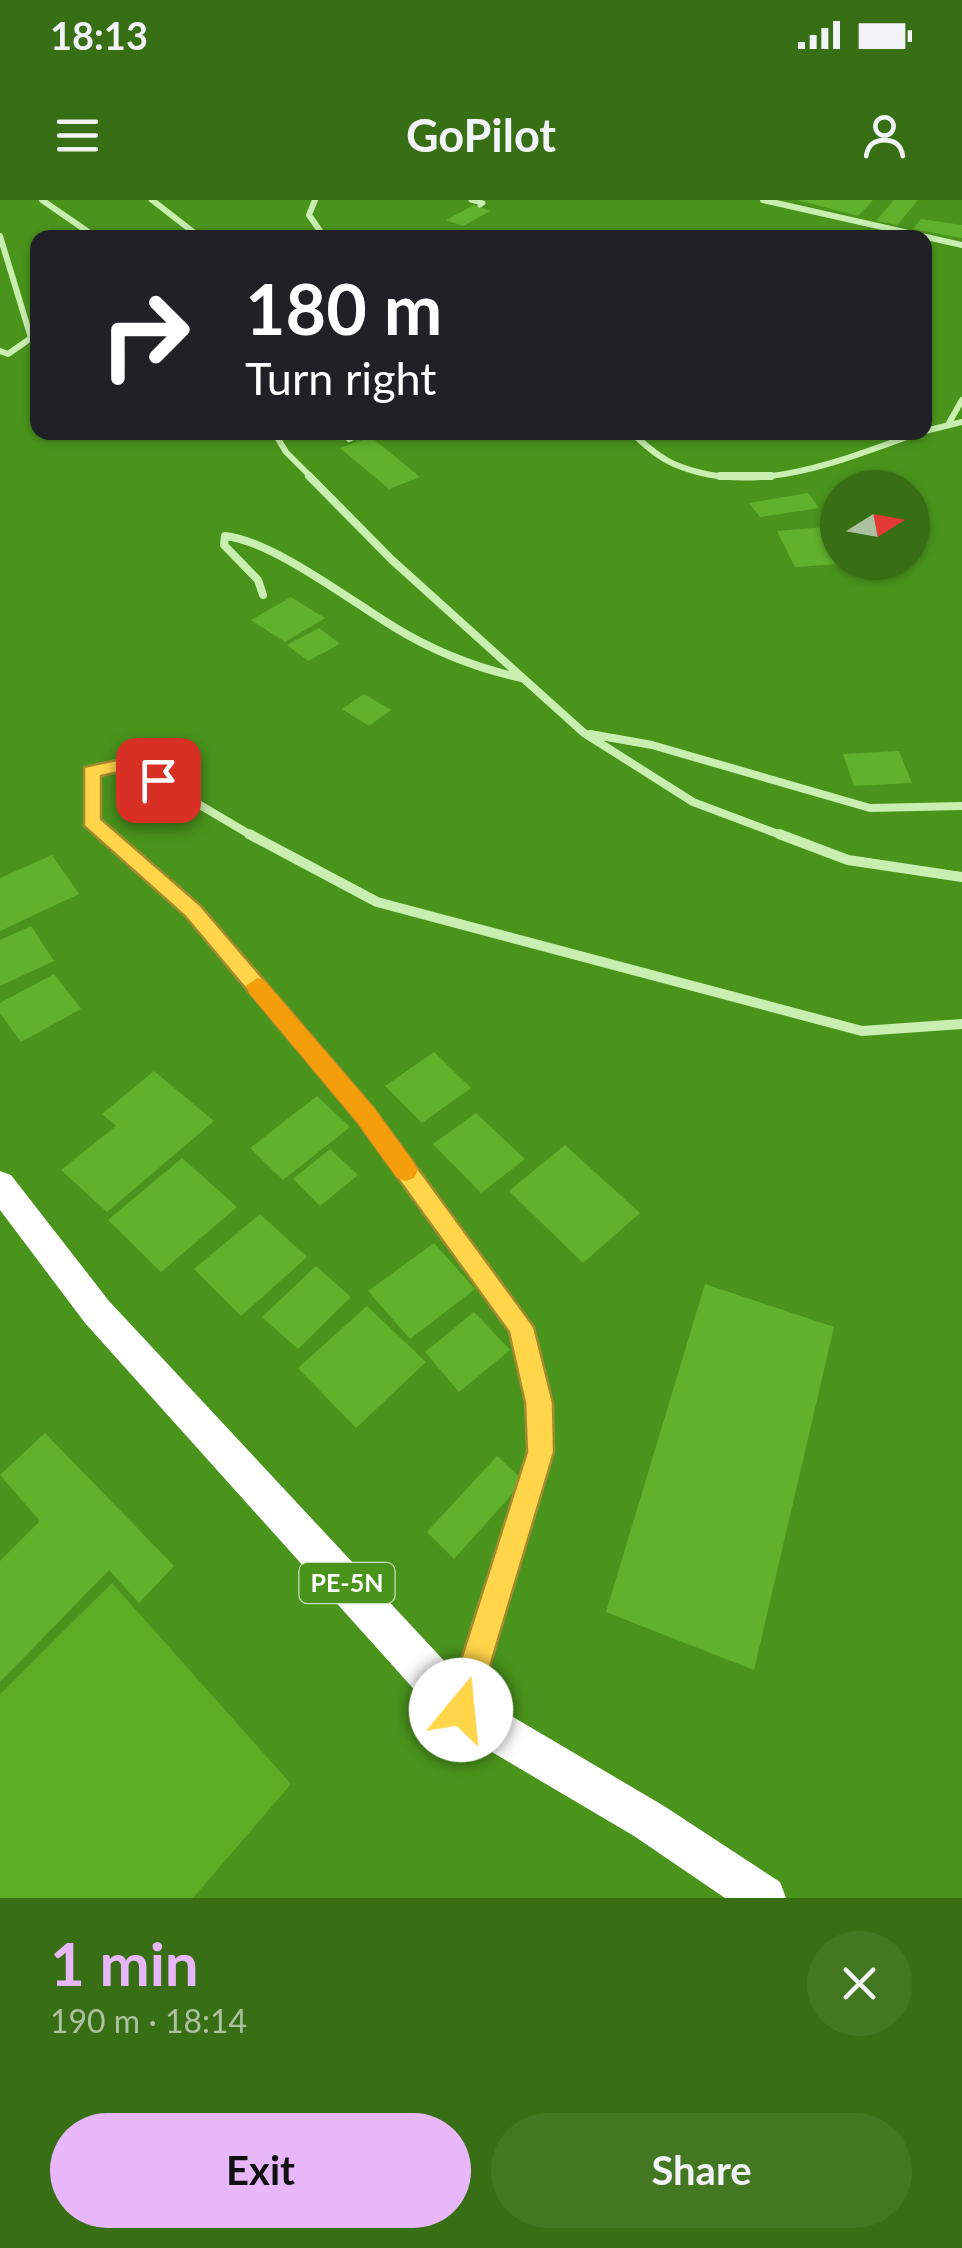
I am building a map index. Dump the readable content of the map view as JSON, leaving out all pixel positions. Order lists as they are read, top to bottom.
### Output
{
  "streets": {
    "highway": ["PE-5N"]
  },
  "north": "right",
  "page": {
    "status": "18:13",
    "header": "GoPilot",
    "turn": ["180 m", "Turn right"],
    "heading": ["1 min", "190 m · 18:14"],
    "buttons": ["Exit", "Share"]
  }
}
